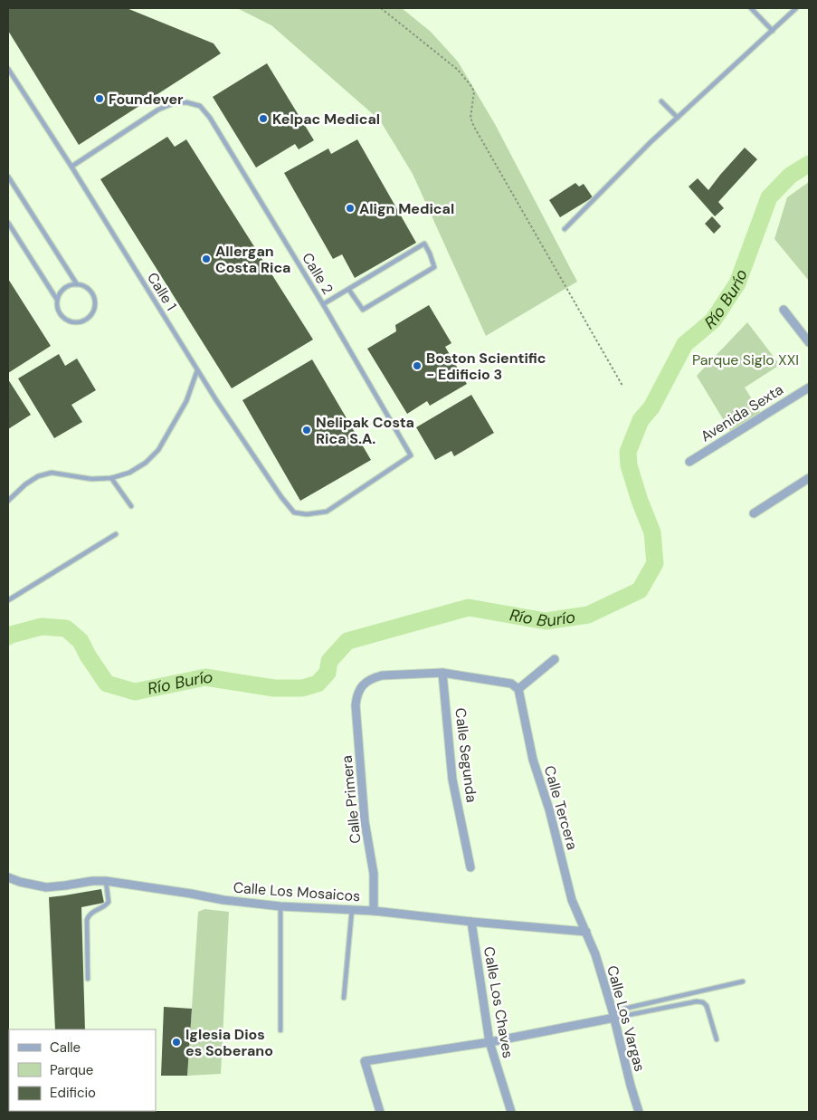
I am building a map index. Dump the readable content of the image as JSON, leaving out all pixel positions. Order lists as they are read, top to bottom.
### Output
{
  "streets": {
    "street": [
      "Avenida Sexta",
      "Calle Segunda",
      "Calle Primera",
      "Calle Tercera",
      "Calle Los Mosaicos",
      "Calle Los Chaves",
      "Calle Los Vargas"
    ],
    "lane": ["Calle 2", "Calle 1"]
  },
  "crossings": [
    ["Calle 2", "Calle 1"],
    ["Calle Segunda", "Calle Primera"],
    ["Calle Primera", "Calle Los Mosaicos"],
    ["Calle Tercera", "Calle Los Mosaicos"],
    ["Calle Tercera", "Calle Los Vargas"],
    ["Calle Los Mosaicos", "Calle Los Chaves"],
    ["Calle Los Mosaicos", "Calle Los Vargas"]
  ],
  "water": ["Río Burío"],
  "parks": ["Parque Siglo XXI"],
  "places": [
    "Foundever",
    "Kelpac Medical",
    "Align Medical",
    "Allergan Costa Rica",
    "Boston Scientific - Edificio 3",
    "Nelipak Costa Rica S.A.",
    "Iglesia Dios es Soberano"
  ],
  "legend": ["Calle", "Parque", "Edificio"]
}
